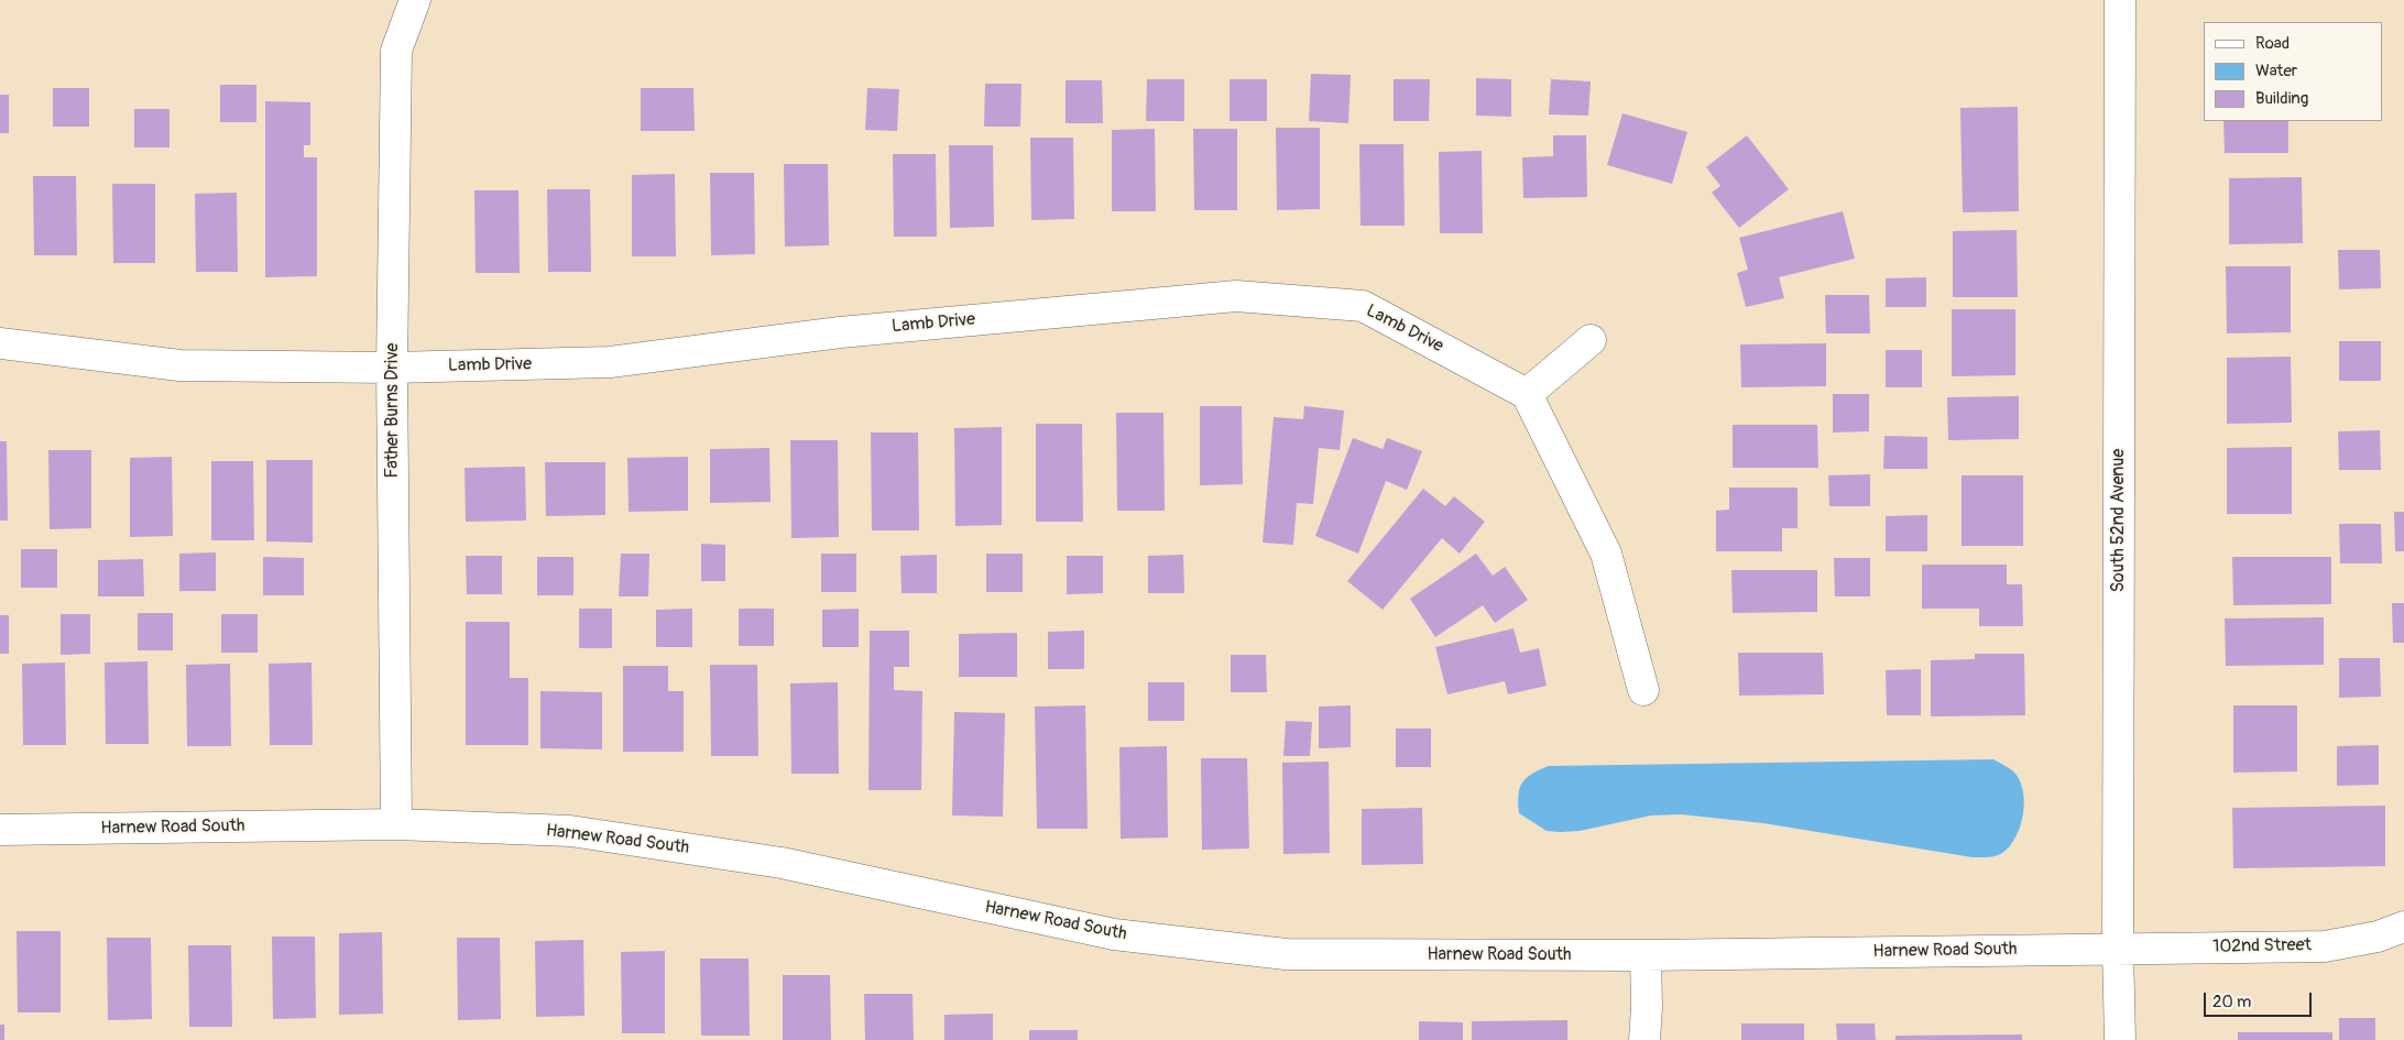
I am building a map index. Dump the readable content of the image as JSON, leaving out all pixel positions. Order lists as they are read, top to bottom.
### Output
{
  "streets": {
    "street": [
      "Lamb Drive",
      "Father Burns Drive",
      "South 52nd Avenue",
      "Harnew Road South",
      "102nd Street"
    ]
  },
  "crossings": [
    ["Lamb Drive", "Father Burns Drive"],
    ["Father Burns Drive", "Harnew Road South"],
    ["South 52nd Avenue", "Harnew Road South"],
    ["South 52nd Avenue", "102nd Street"],
    ["Harnew Road South", "102nd Street"]
  ],
  "legend": ["Road", "Water", "Building"],
  "scale_bar": "20 m"
}
